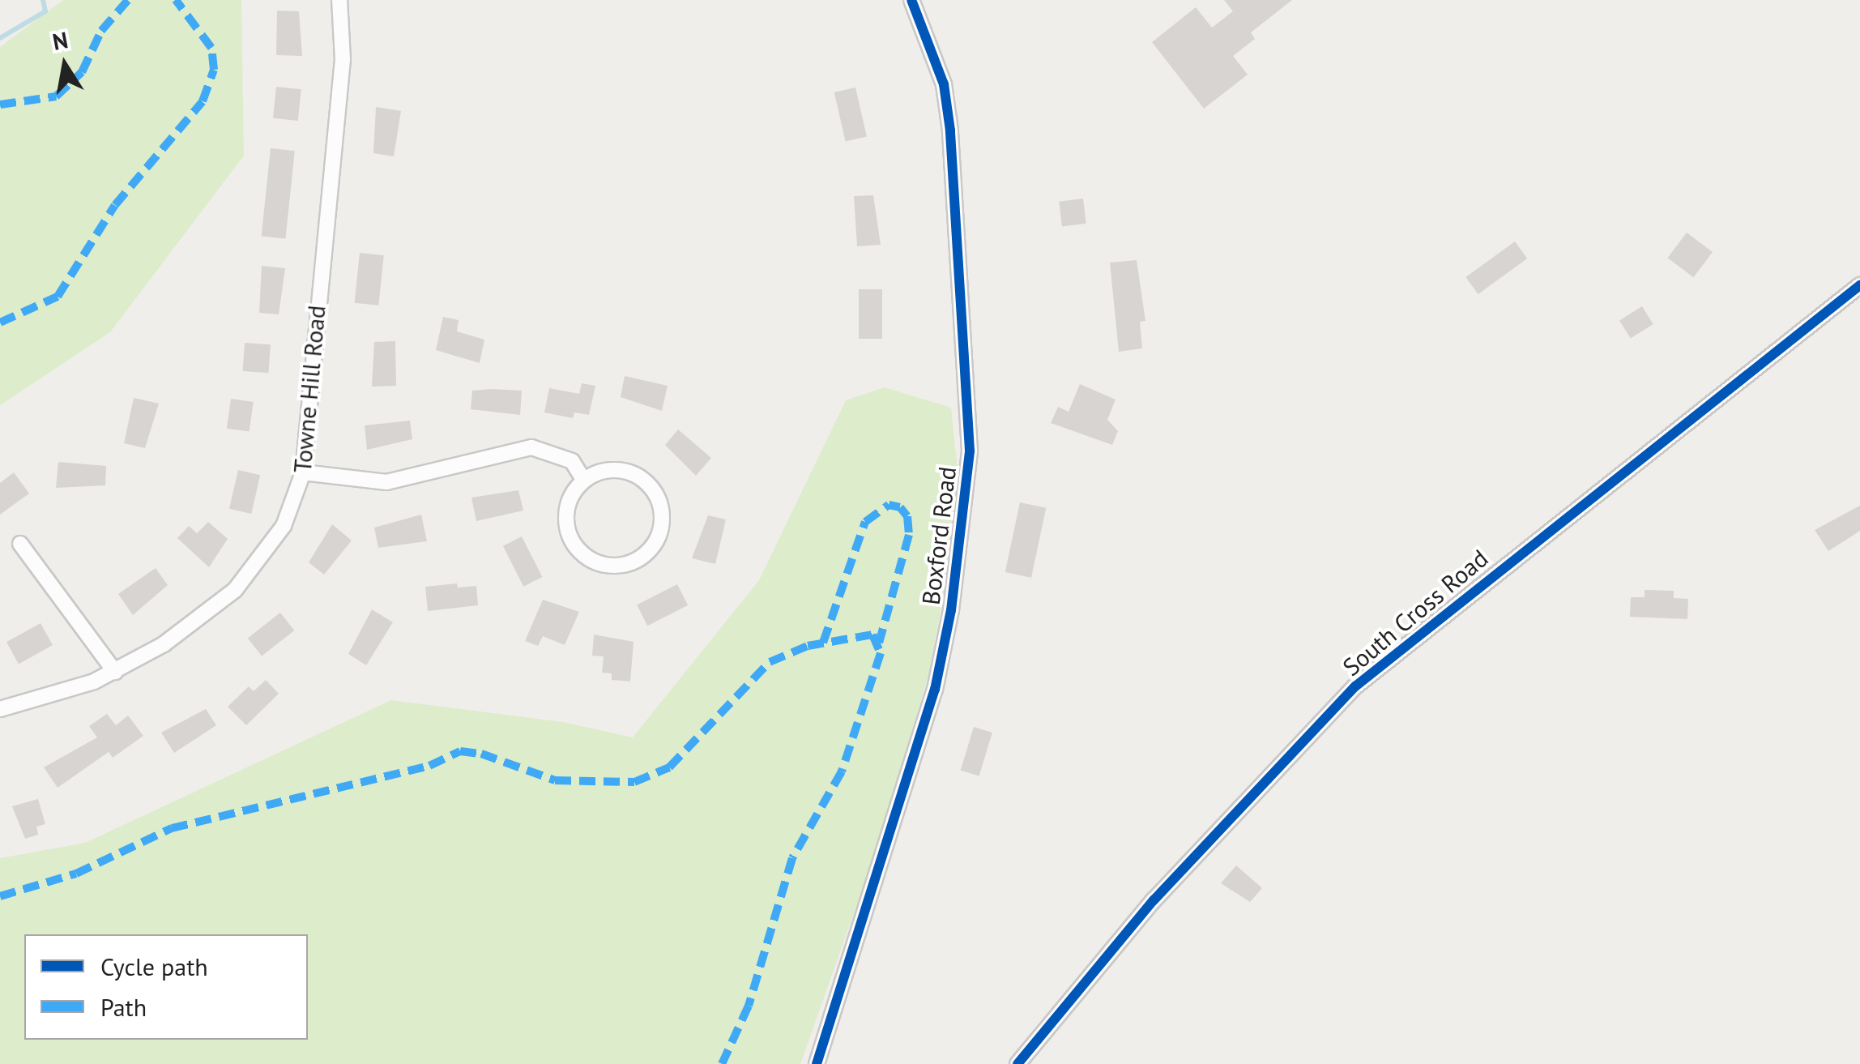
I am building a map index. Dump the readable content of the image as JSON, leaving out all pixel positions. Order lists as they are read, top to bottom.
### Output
{
  "streets": {
    "street": ["Towne Hill Road", "Boxford Road", "South Cross Road"]
  },
  "legend": ["Cycle path", "Path"],
  "north": "top"
}
